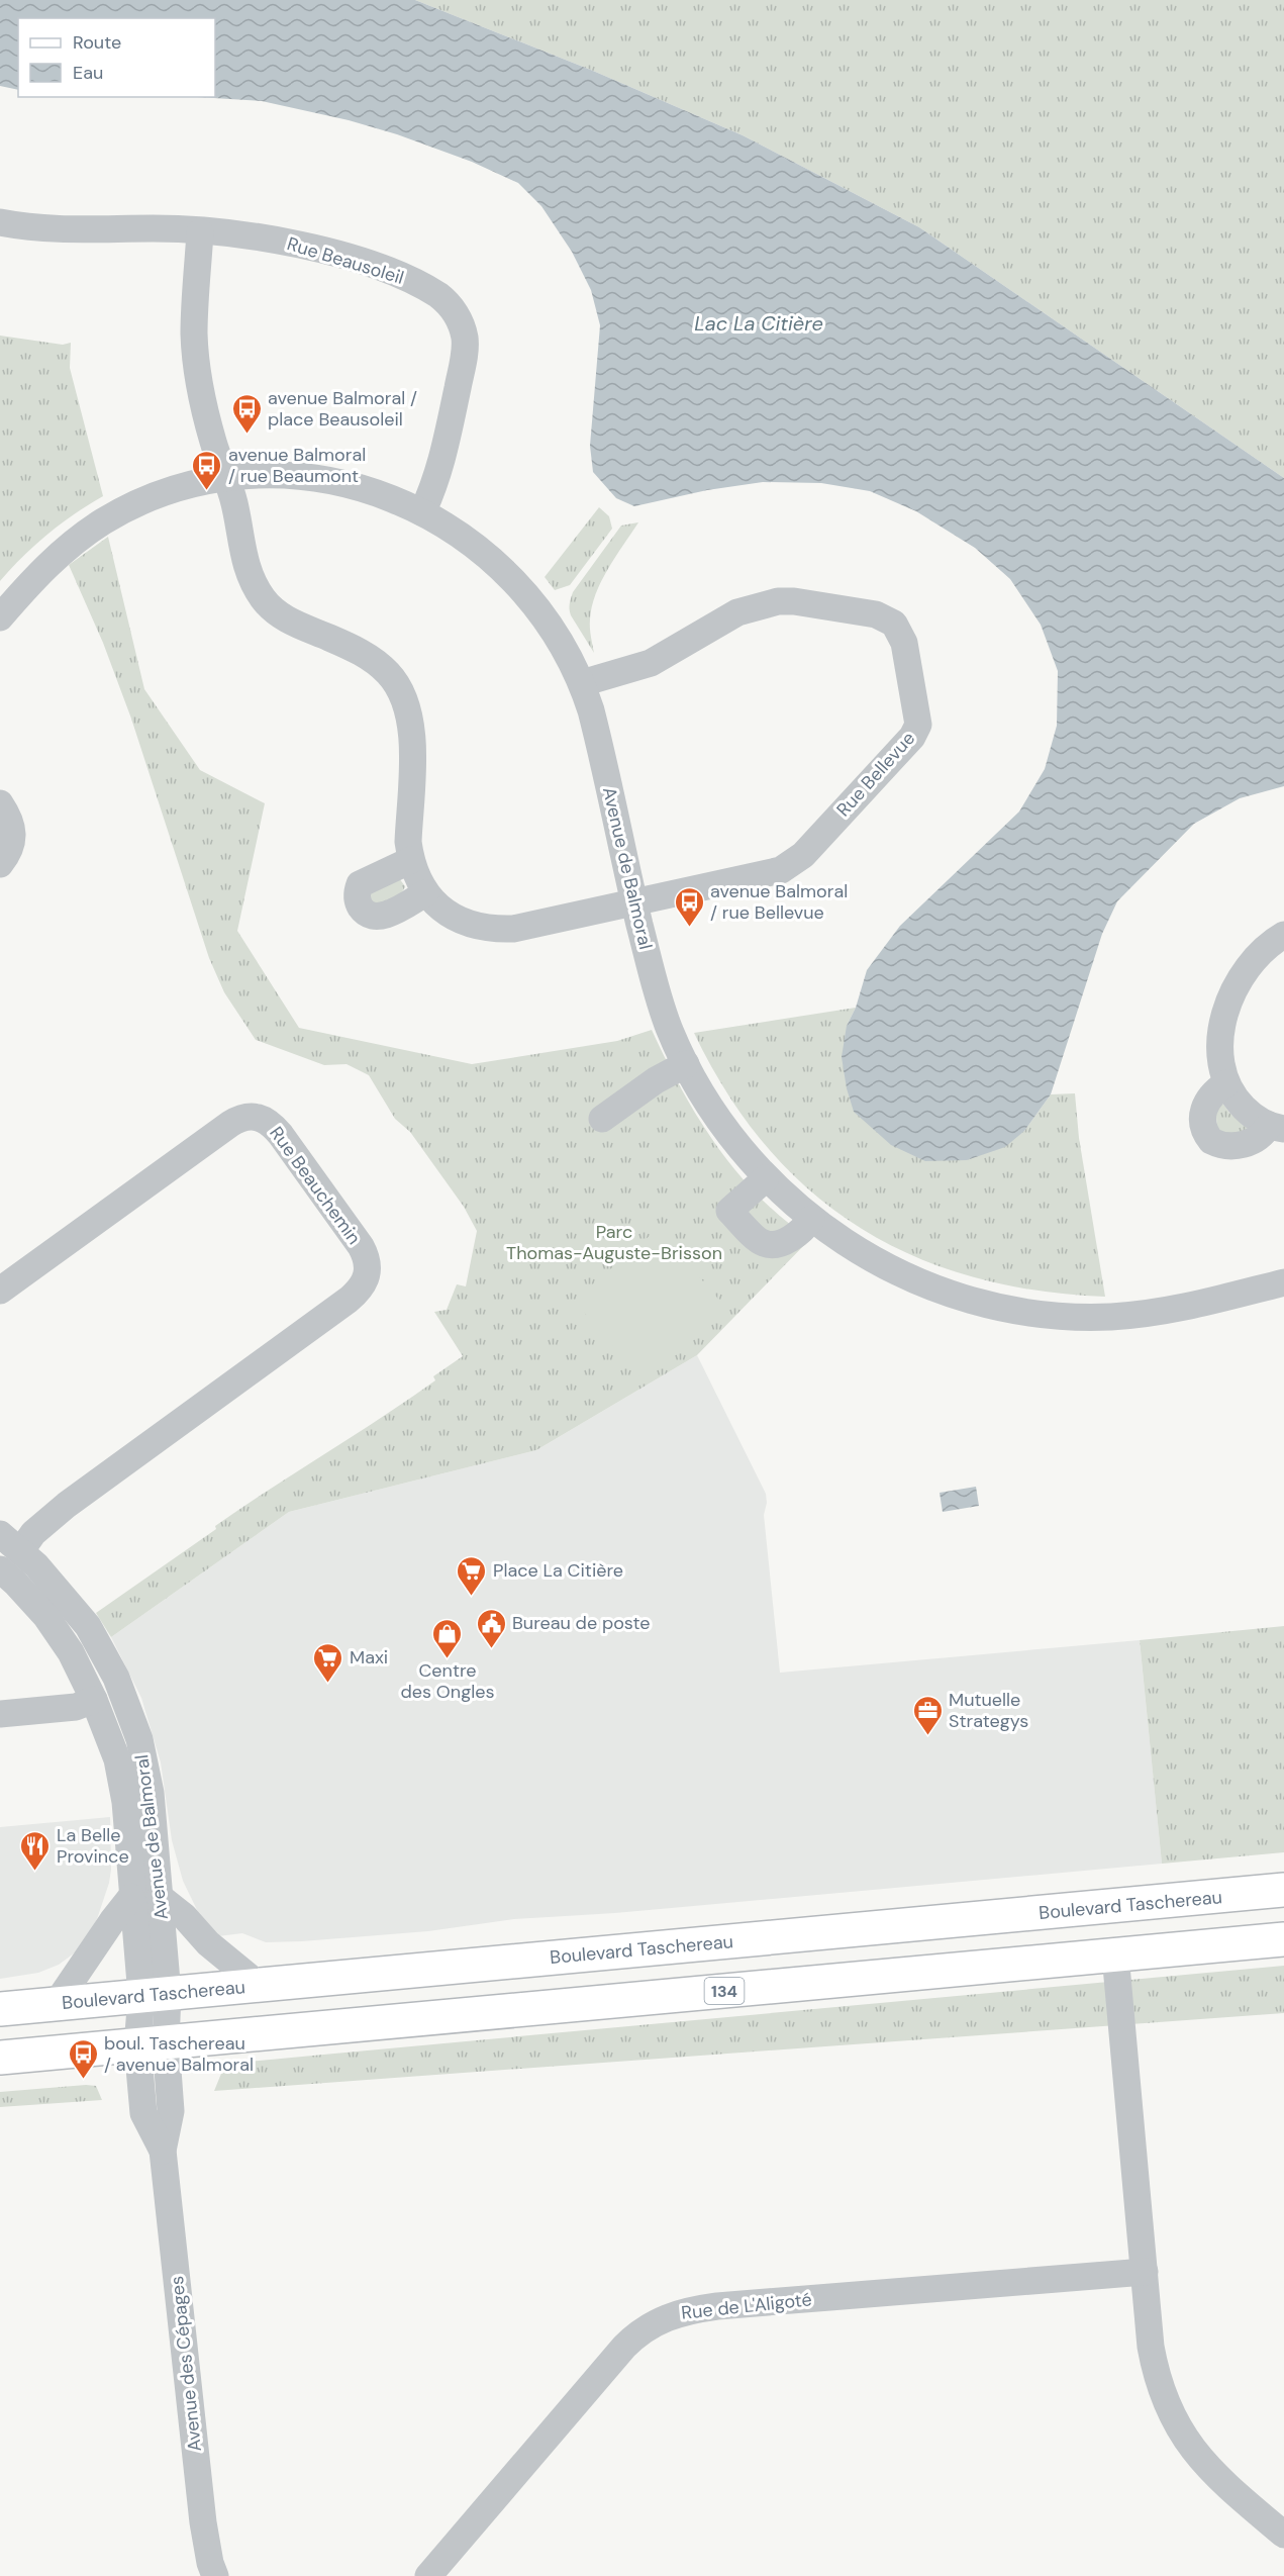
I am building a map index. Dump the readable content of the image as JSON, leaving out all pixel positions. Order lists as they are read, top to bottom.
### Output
{
  "streets": {
    "main road": ["Boulevard Taschereau", "134"],
    "street": [
      "Rue Beausoleil",
      "Rue Bellevue",
      "Avenue de Balmoral",
      "Rue Beauchemin",
      "Rue de L'Aligoté",
      "Avenue des Cépages"
    ]
  },
  "crossings": [
    ["Rue Beausoleil", "Avenue de Balmoral"],
    ["Rue Bellevue", "Avenue de Balmoral"],
    ["Avenue de Balmoral", "Rue Beauchemin"],
    ["Avenue de Balmoral", "Boulevard Taschereau"],
    ["Avenue de Balmoral", "134"],
    ["Avenue de Balmoral", "Avenue des Cépages"],
    ["134", "Avenue des Cépages"]
  ],
  "water": ["Lac La Citière"],
  "parks": ["Parc Thomas-Auguste-Brisson"],
  "places": {
    "bus stop": [
      "avenue Balmoral / place Beausoleil",
      "avenue Balmoral / rue Beaumont",
      "avenue Balmoral / rue Bellevue",
      "boul. Taschereau / avenue Balmoral"
    ],
    "supermarket": ["Place La Citière", "Maxi"],
    "public building": ["Bureau de poste"],
    "shop": ["Centre des Ongles"],
    "office": ["Mutuelle Strategys"],
    "restaurant": ["La Belle Province"]
  },
  "legend": ["Route", "Eau"]
}
